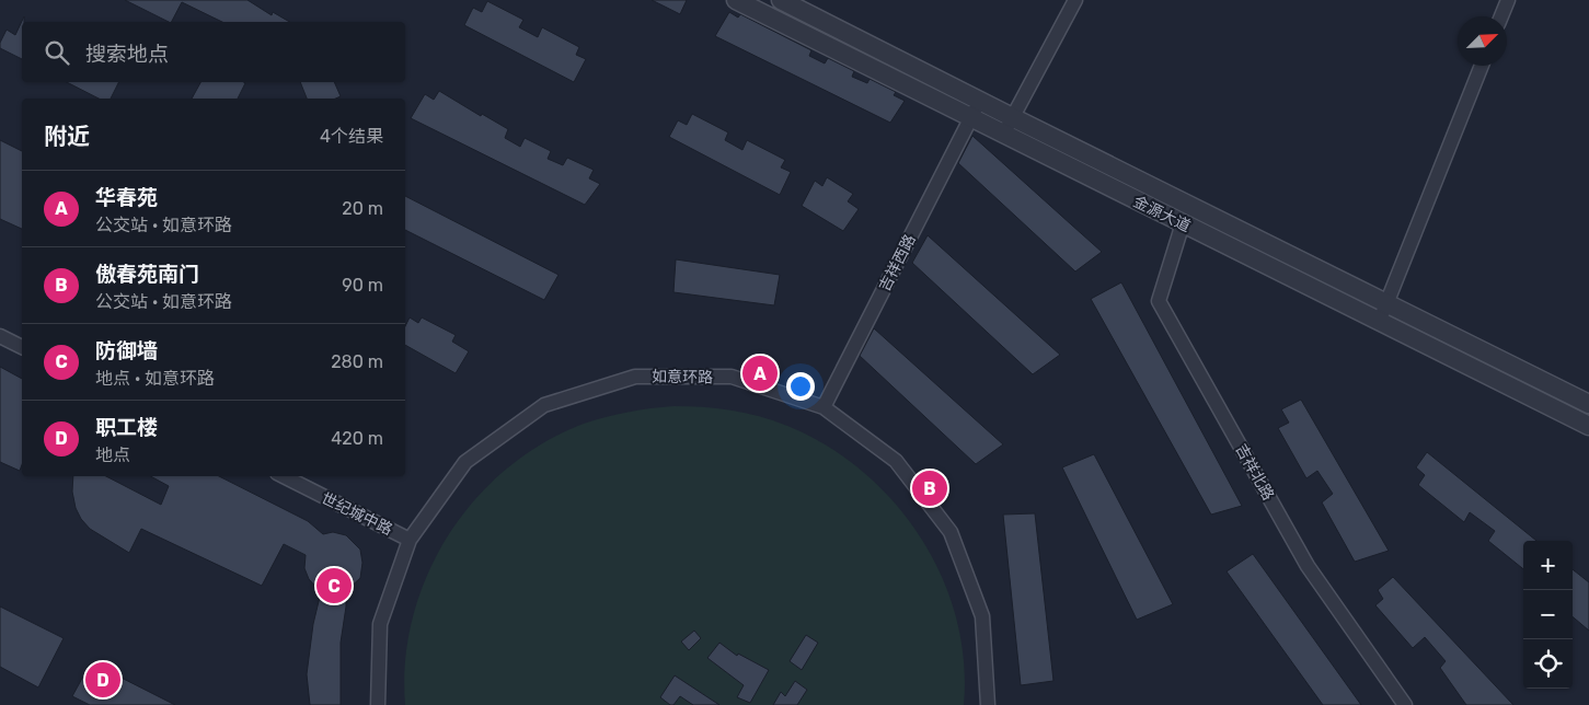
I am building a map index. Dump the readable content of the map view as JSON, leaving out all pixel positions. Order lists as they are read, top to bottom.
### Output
{
  "streets": {
    "street": [
      "金源大道",
      "吉祥西路",
      "如意环路",
      "吉祥北路",
      "世纪城中路"
    ]
  },
  "crossings": [
    ["金源大道", "吉祥西路"],
    ["金源大道", "吉祥北路"],
    ["吉祥西路", "如意环路"],
    ["如意环路", "世纪城中路"]
  ],
  "north": "top right",
  "page": {
    "search": "搜索地点",
    "heading": ["附近", "4个结果"],
    "list": [
      {
        "mark": "A",
        "name": "华春苑",
        "note": "公交站 · 如意环路",
        "value": "20 m"
      },
      {
        "mark": "B",
        "name": "傲春苑南门",
        "note": "公交站 · 如意环路",
        "value": "90 m"
      },
      {
        "mark": "C",
        "name": "防御墙",
        "note": "地点 · 如意环路",
        "value": "280 m"
      },
      {
        "mark": "D",
        "name": "职工楼",
        "note": "地点",
        "value": "420 m"
      }
    ],
    "pins": [
      "A",
      "B",
      "C",
      "D"
    ],
    "map_buttons": ["+", "−"]
  }
}
